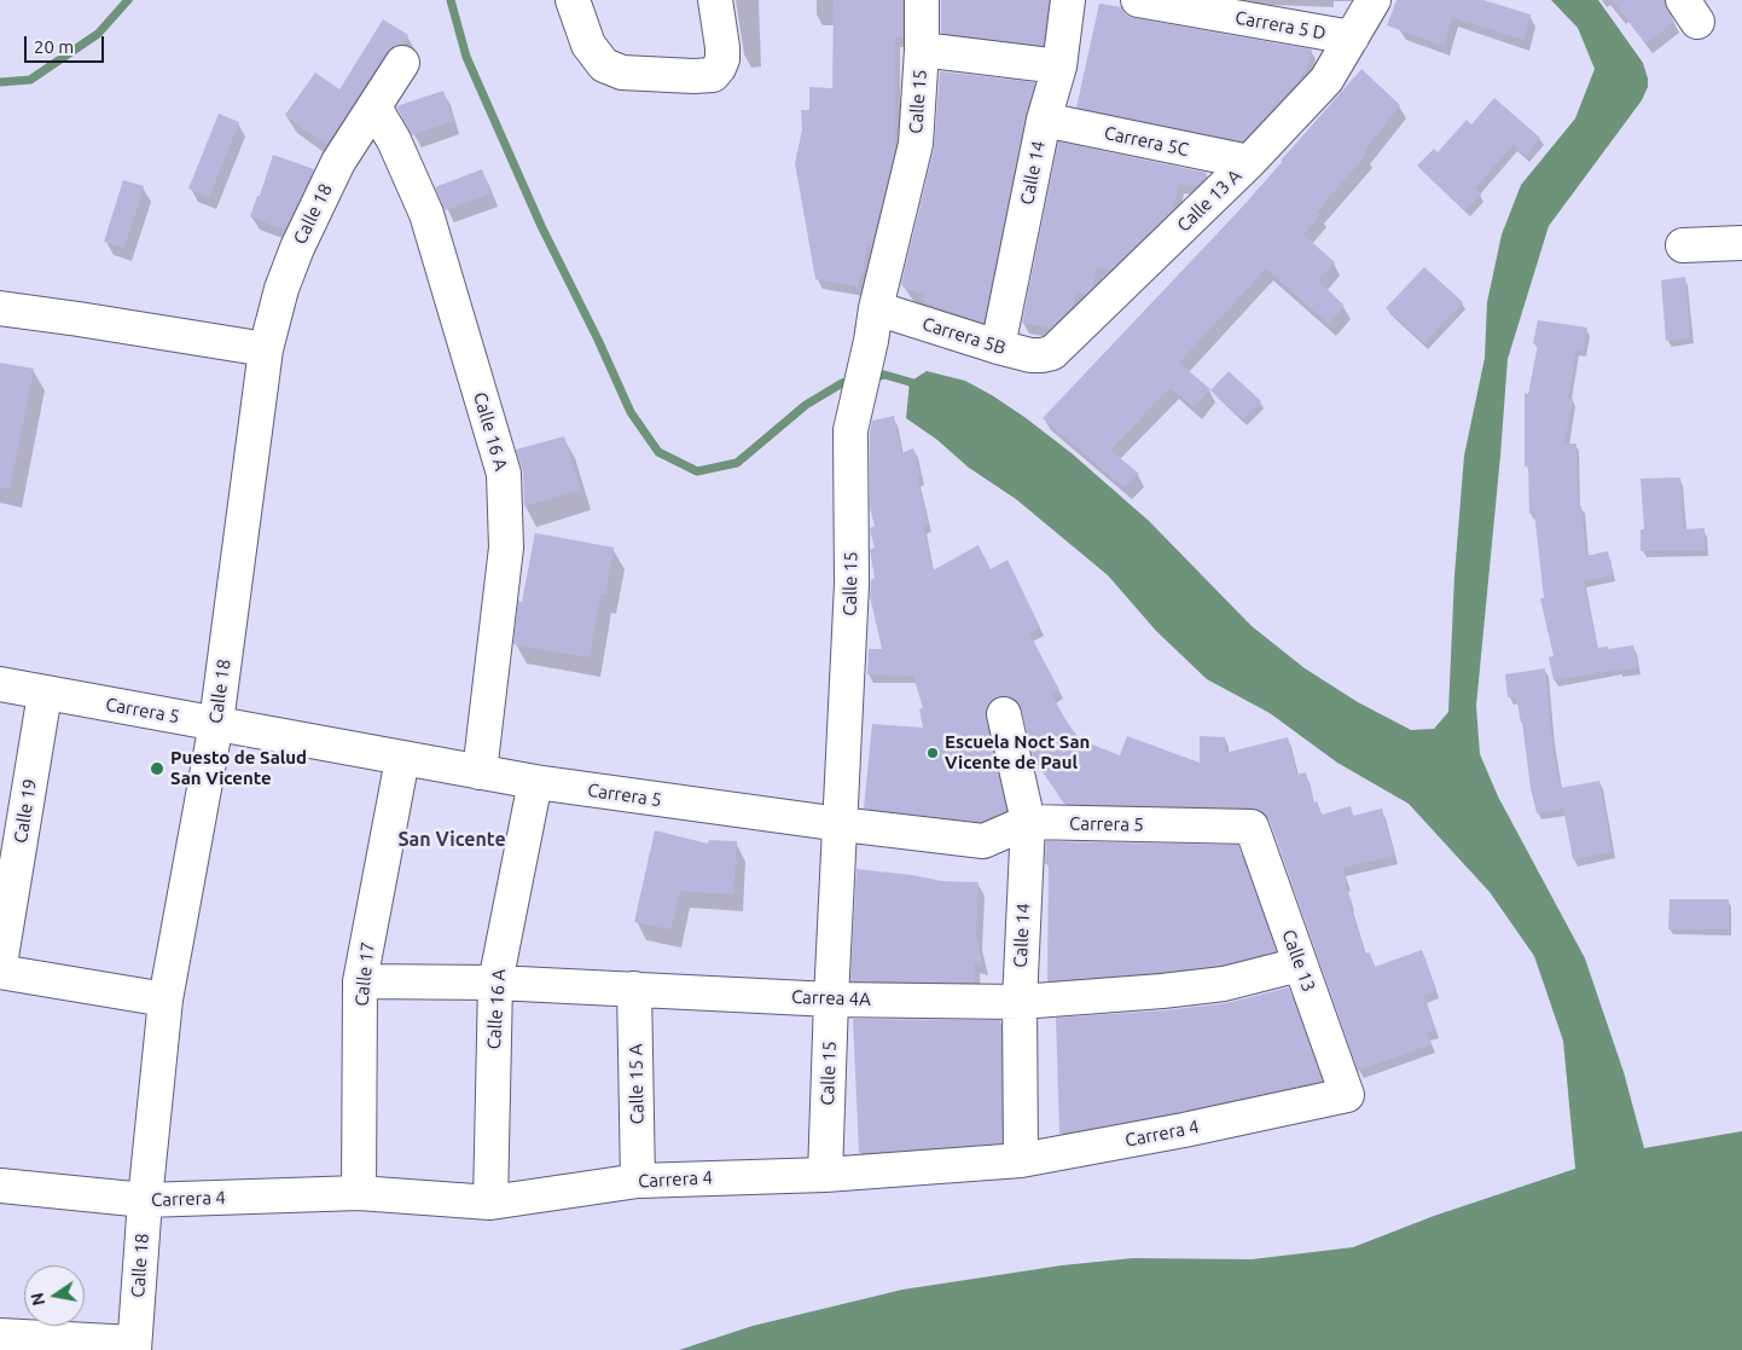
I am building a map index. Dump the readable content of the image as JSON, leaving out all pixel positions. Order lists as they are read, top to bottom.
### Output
{
  "streets": {
    "street": [
      "Carrera 5 D",
      "Calle 15",
      "Carrera 5C",
      "Calle 14",
      "Calle 13 A",
      "Calle 18",
      "Carrera 5B",
      "Calle 16 A",
      "Carrera 5",
      "Calle 19",
      "Calle 13",
      "Calle 17",
      "Carrea 4A",
      "Calle 15 A",
      "Carrera 4"
    ]
  },
  "crossings": [
    ["Carrera 5 D", "Calle 13 A"],
    ["Calle 15", "Carrera 5B"],
    ["Calle 15", "Carrera 5"],
    ["Calle 15", "Carrea 4A"],
    ["Calle 15", "Carrera 4"],
    ["Carrera 5C", "Calle 14"],
    ["Carrera 5C", "Calle 13 A"],
    ["Calle 14", "Carrera 5B"],
    ["Calle 14", "Carrera 5"],
    ["Calle 14", "Carrea 4A"],
    ["Calle 14", "Carrera 4"],
    ["Calle 13 A", "Carrera 5B"],
    ["Calle 18", "Calle 16 A"],
    ["Calle 18", "Carrera 5"],
    ["Calle 18", "Carrera 4"],
    ["Calle 16 A", "Carrera 5"],
    ["Calle 16 A", "Carrea 4A"],
    ["Calle 16 A", "Carrera 4"],
    ["Carrera 5", "Calle 19"],
    ["Carrera 5", "Calle 13"],
    ["Carrera 5", "Calle 17"],
    ["Calle 13", "Carrea 4A"],
    ["Calle 13", "Carrera 4"],
    ["Calle 17", "Carrea 4A"],
    ["Calle 17", "Carrera 4"],
    ["Carrea 4A", "Calle 15 A"],
    ["Calle 15 A", "Carrera 4"]
  ],
  "districts": ["San Vicente"],
  "places": ["Escuela Noct San Vicente de Paul", "Puesto de Salud San Vicente"],
  "scale_bar": "20 m",
  "north": "left"
}
